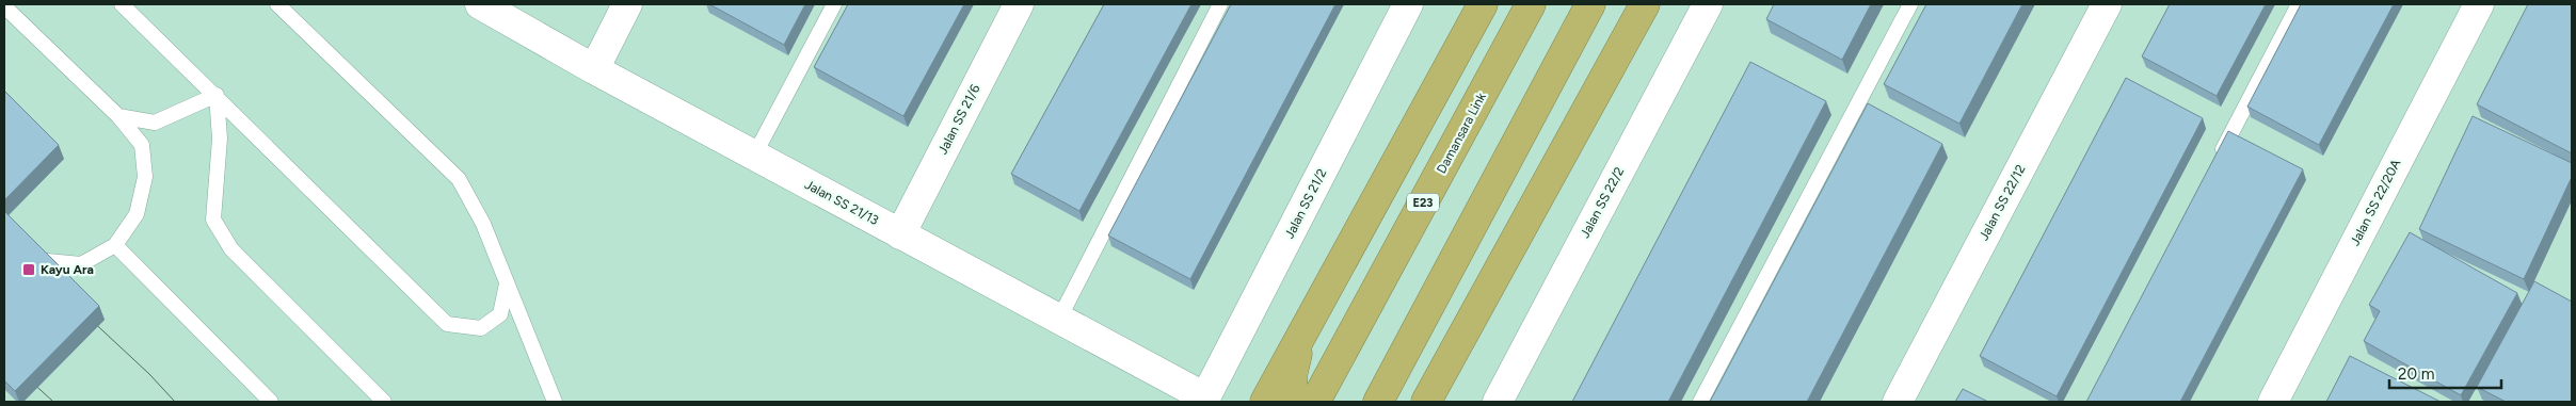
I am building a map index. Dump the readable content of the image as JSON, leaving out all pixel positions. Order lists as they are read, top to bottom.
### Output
{
  "streets": {
    "highway": ["Damansara Link", "E23"],
    "street": [
      "Jalan SS 21/6",
      "Jalan SS 21/13",
      "Jalan SS 22/2",
      "Jalan SS 22/12",
      "Jalan SS 22/20A",
      "Jalan SS 21/2"
    ]
  },
  "crossings": [
    ["Jalan SS 21/6", "Jalan SS 21/13"],
    ["Jalan SS 21/13", "Jalan SS 21/2"]
  ],
  "places": {
    "transit": ["Kayu Ara"]
  },
  "scale_bar": "20 m"
}
